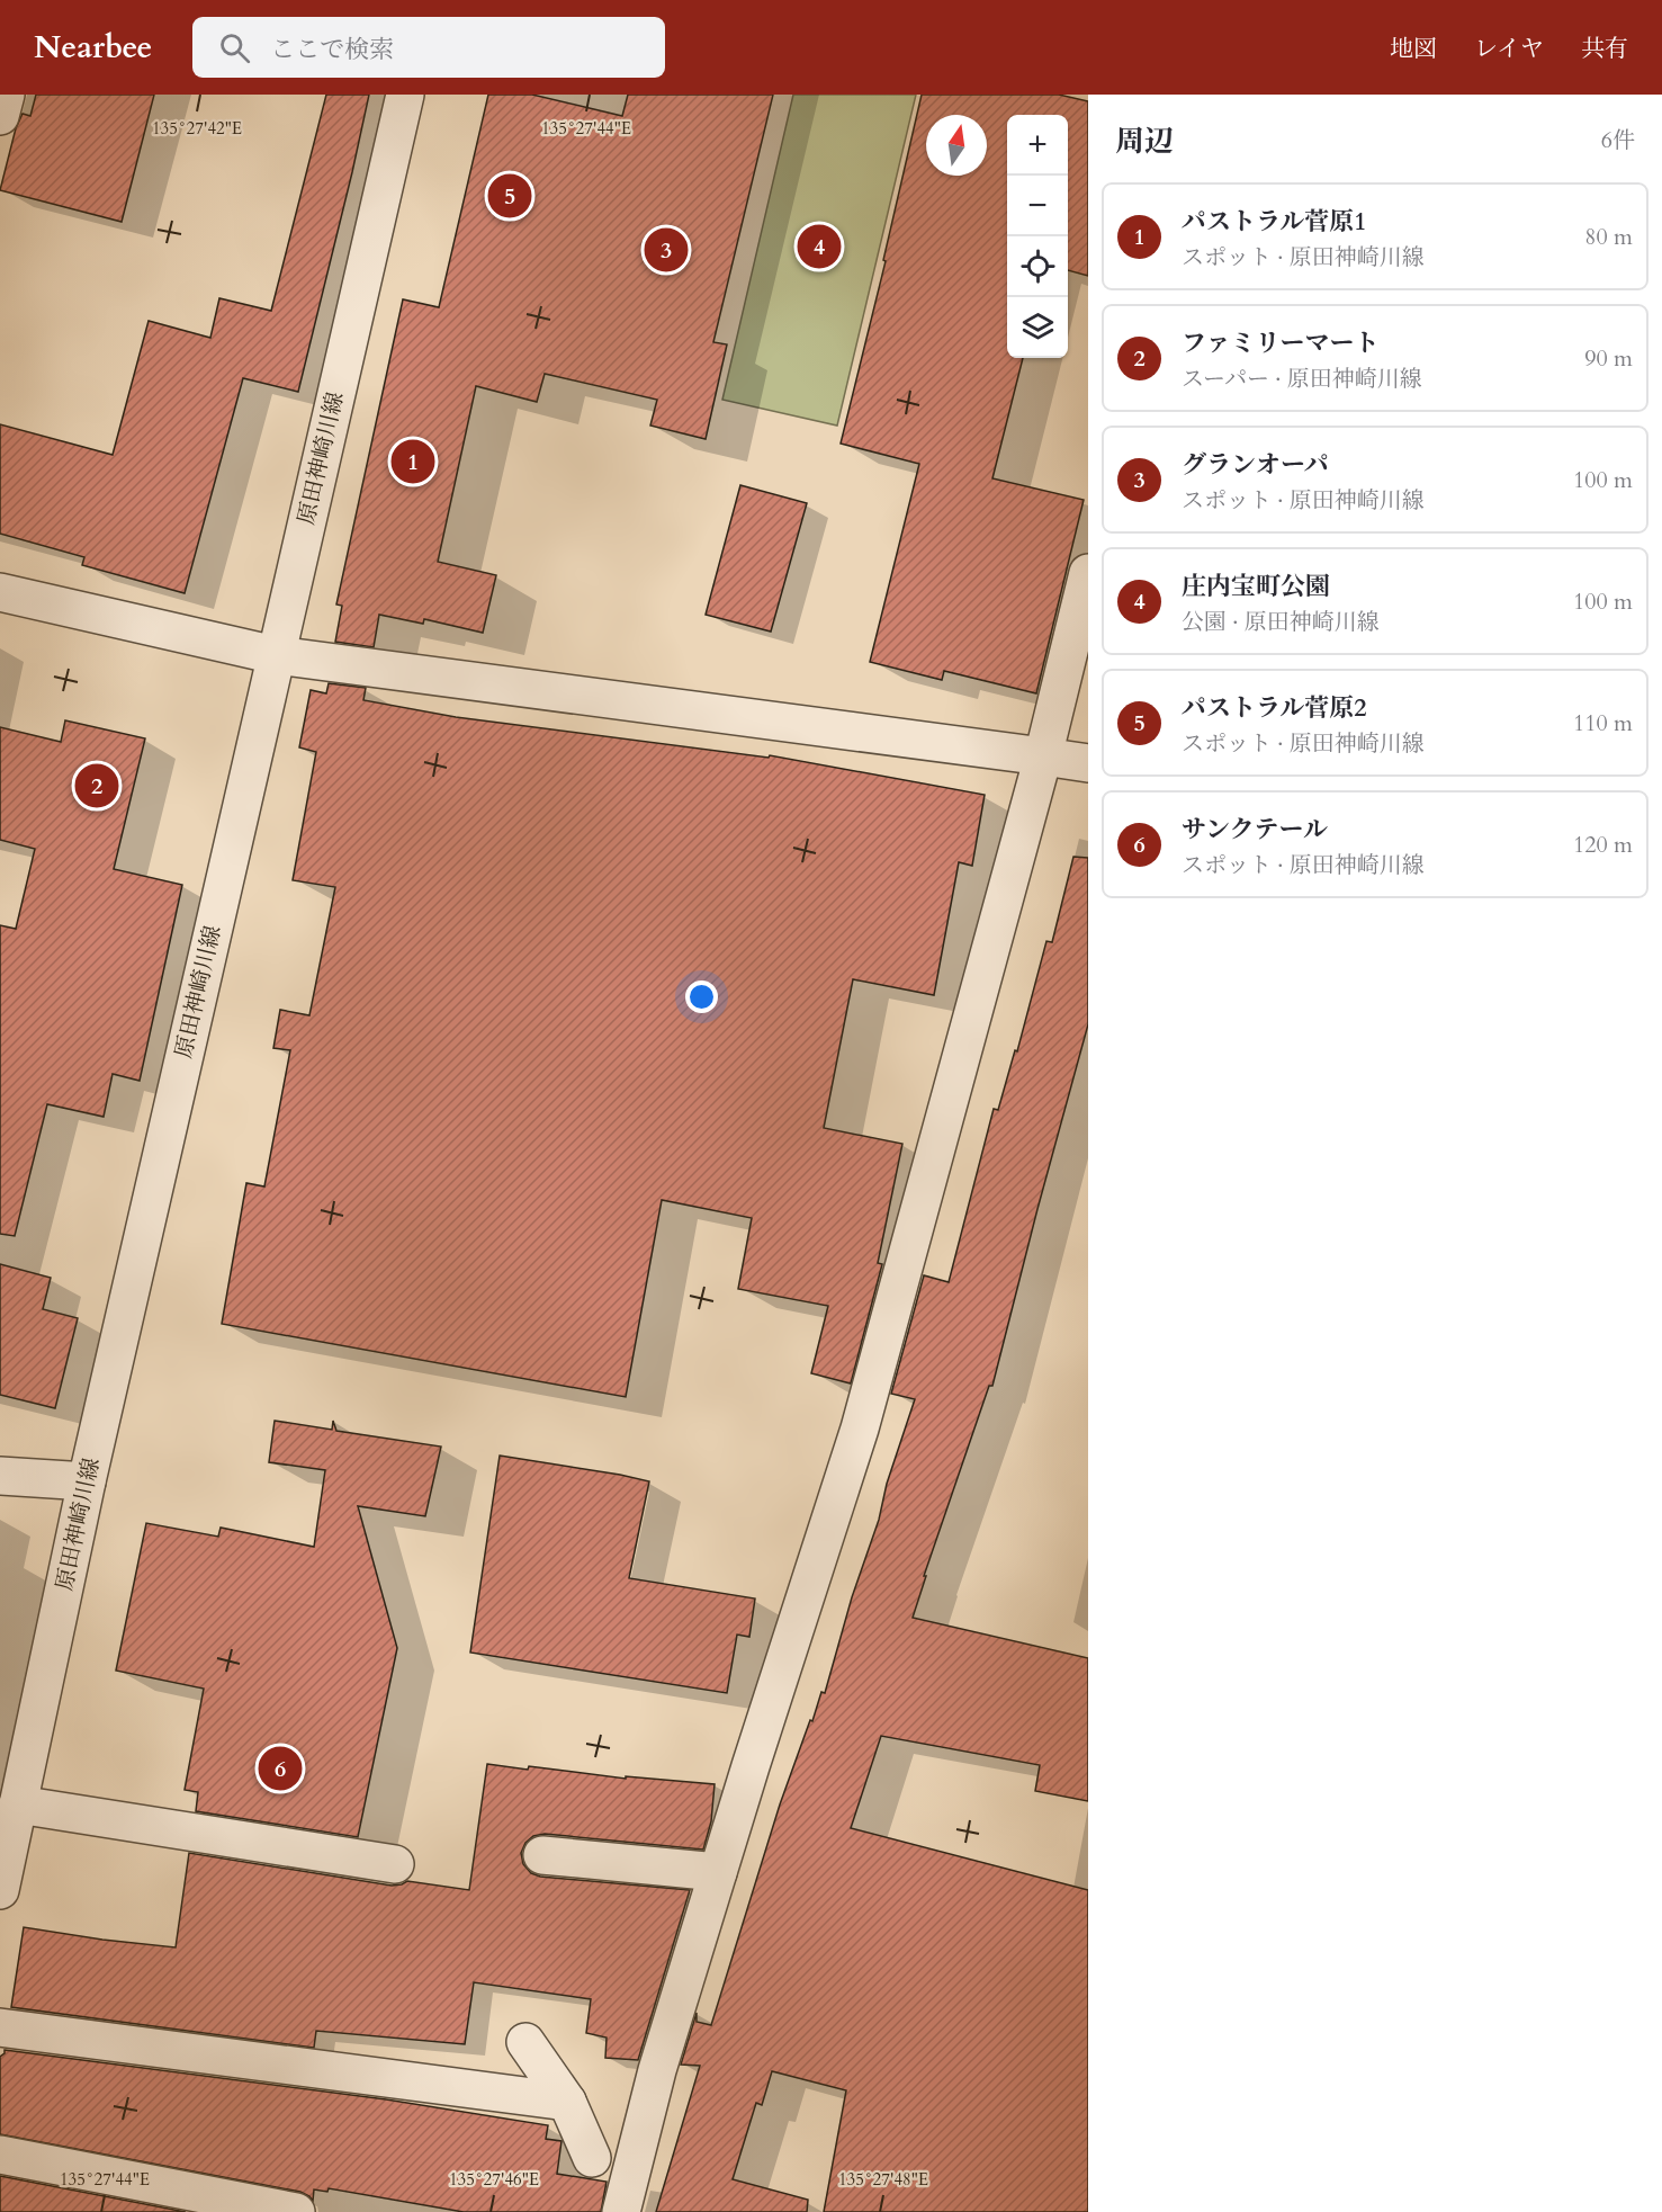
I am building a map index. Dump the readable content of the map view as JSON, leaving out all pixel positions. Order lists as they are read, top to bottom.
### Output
{
  "streets": {
    "street": ["原田神崎川線"]
  },
  "north": "top",
  "page": {
    "header": "Nearbee",
    "search": "ここで検索",
    "nav": ["地図", "レイヤ", "共有"],
    "heading": ["周辺", "6件"],
    "map_buttons": ["+", "−"],
    "pins": [
      "5",
      "4",
      "3",
      "1",
      "2",
      "6"
    ],
    "list": [
      {
        "mark": "1",
        "name": "パストラル菅原1",
        "note": "スポット · 原田神崎川線",
        "value": "80 m"
      },
      {
        "mark": "2",
        "name": "ファミリーマート",
        "note": "スーパー · 原田神崎川線",
        "value": "90 m"
      },
      {
        "mark": "3",
        "name": "グランオーパ",
        "note": "スポット · 原田神崎川線",
        "value": "100 m"
      },
      {
        "mark": "4",
        "name": "庄内宝町公園",
        "note": "公園 · 原田神崎川線",
        "value": "100 m"
      },
      {
        "mark": "5",
        "name": "パストラル菅原2",
        "note": "スポット · 原田神崎川線",
        "value": "110 m"
      },
      {
        "mark": "6",
        "name": "サンクテール",
        "note": "スポット · 原田神崎川線",
        "value": "120 m"
      }
    ]
  },
  "coordinates": [
    "135°27'42\"E",
    "135°27'44\"E",
    "135°27'46\"E",
    "135°27'48\"E"
  ]
}
